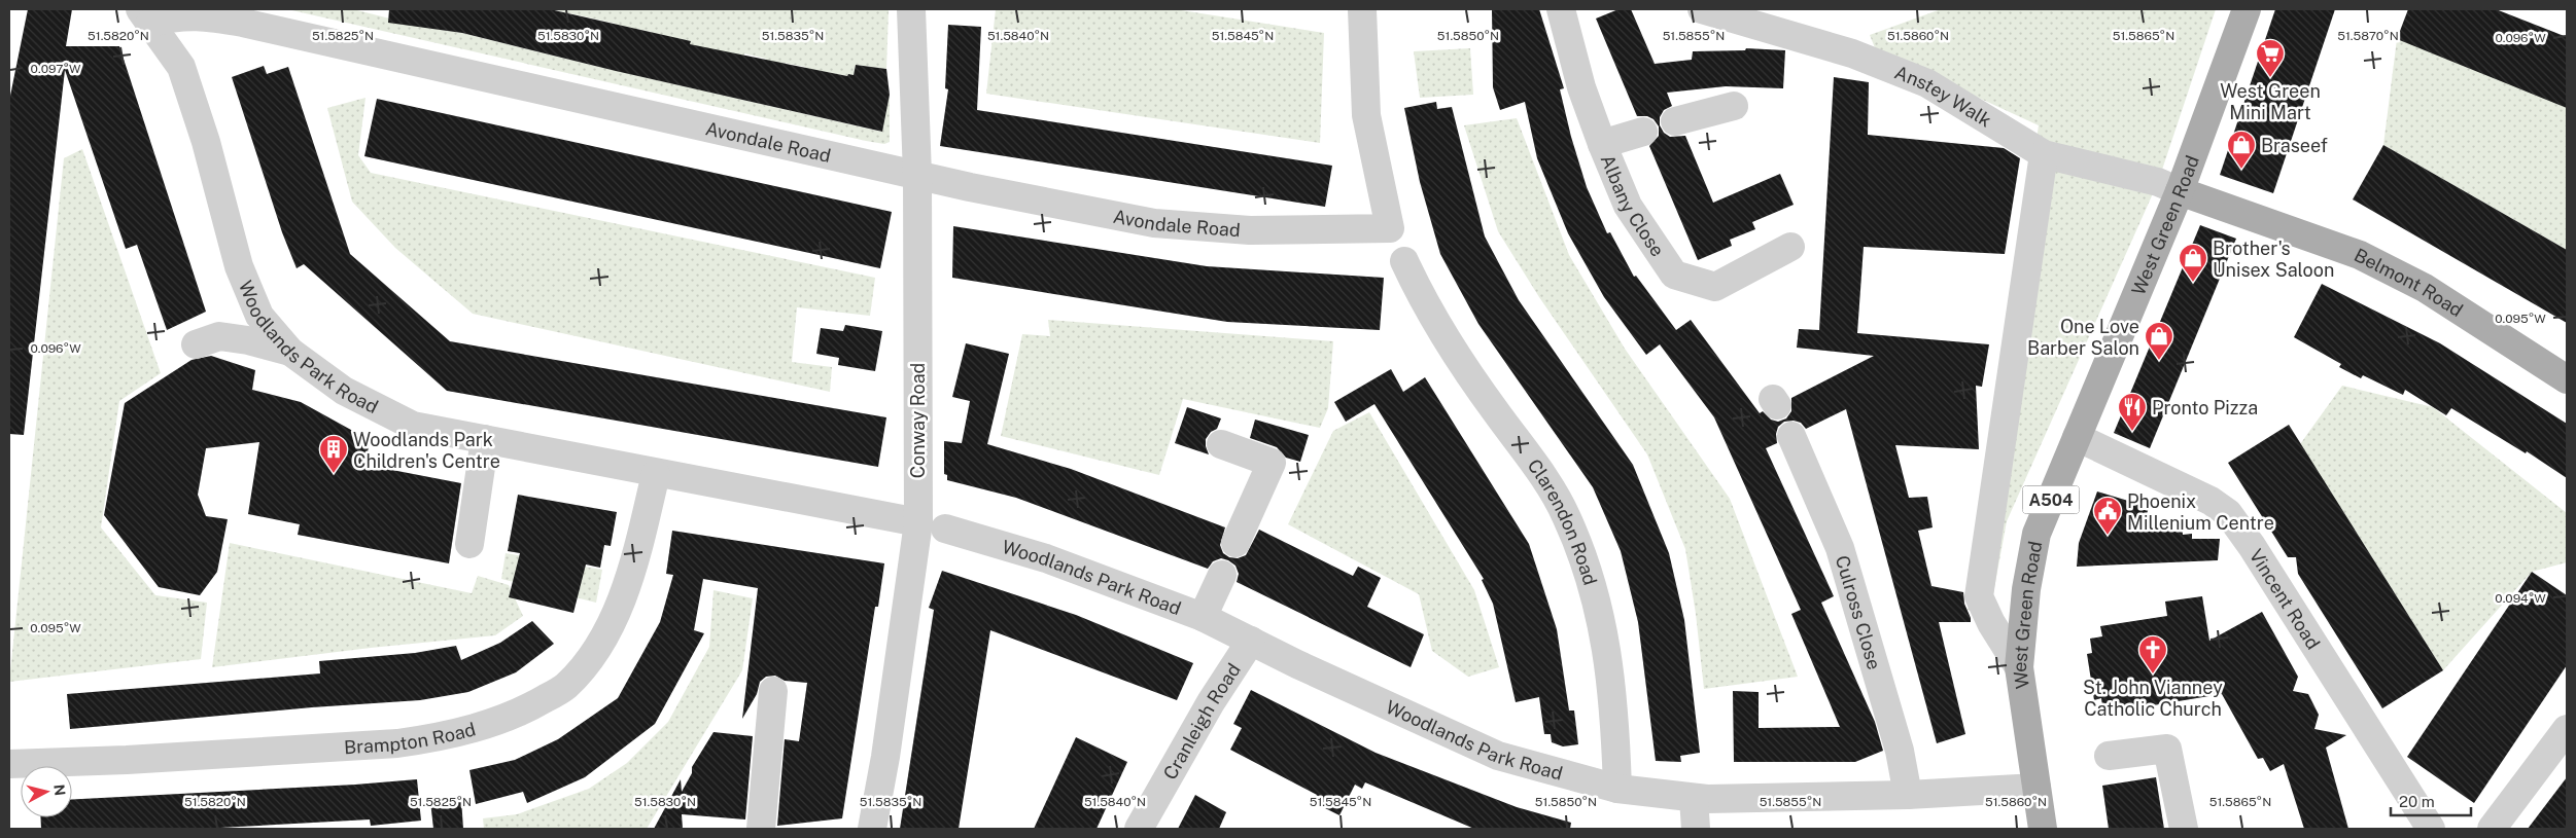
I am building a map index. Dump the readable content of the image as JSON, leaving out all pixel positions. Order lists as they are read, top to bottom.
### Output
{
  "streets": {
    "main road": ["West Green Road", "Belmont Road", "A504"],
    "street": [
      "Anstey Walk",
      "Avondale Road",
      "Albany Close",
      "Woodlands Park Road",
      "Conway Road",
      "Clarendon Road",
      "Vincent Road",
      "Culross Close",
      "Cranleigh Road",
      "Brampton Road"
    ]
  },
  "crossings": [
    ["Anstey Walk", "West Green Road"],
    ["Anstey Walk", "Belmont Road"],
    ["Avondale Road", "Woodlands Park Road"],
    ["Avondale Road", "Conway Road"],
    ["West Green Road", "Belmont Road"],
    ["West Green Road", "Woodlands Park Road"],
    ["West Green Road", "Vincent Road"],
    ["Woodlands Park Road", "Conway Road"],
    ["Woodlands Park Road", "Clarendon Road"],
    ["Woodlands Park Road", "Culross Close"],
    ["Woodlands Park Road", "Cranleigh Road"],
    ["Woodlands Park Road", "Brampton Road"]
  ],
  "places": {
    "supermarket": ["West Green Mini Mart"],
    "shop": ["Braseef", "Brother's Unisex Saloon", "One Love Barber Salon"],
    "restaurant": ["Pronto Pizza"],
    "building": ["Woodlands Park Children's Centre"],
    "public building": ["Phoenix Millenium Centre"],
    "church": ["St. John Vianney Catholic Church"]
  },
  "scale_bar": "20 m",
  "north": "right",
  "coordinates": [
    "51.5820°N",
    "51.5825°N",
    "51.5830°N",
    "51.5835°N",
    "51.5840°N",
    "51.5845°N",
    "51.5850°N",
    "51.5855°N",
    "51.5860°N",
    "51.5865°N",
    "51.5870°N",
    "0.096°W",
    "0.097°W",
    "0.095°W",
    "0.094°W"
  ]
}
